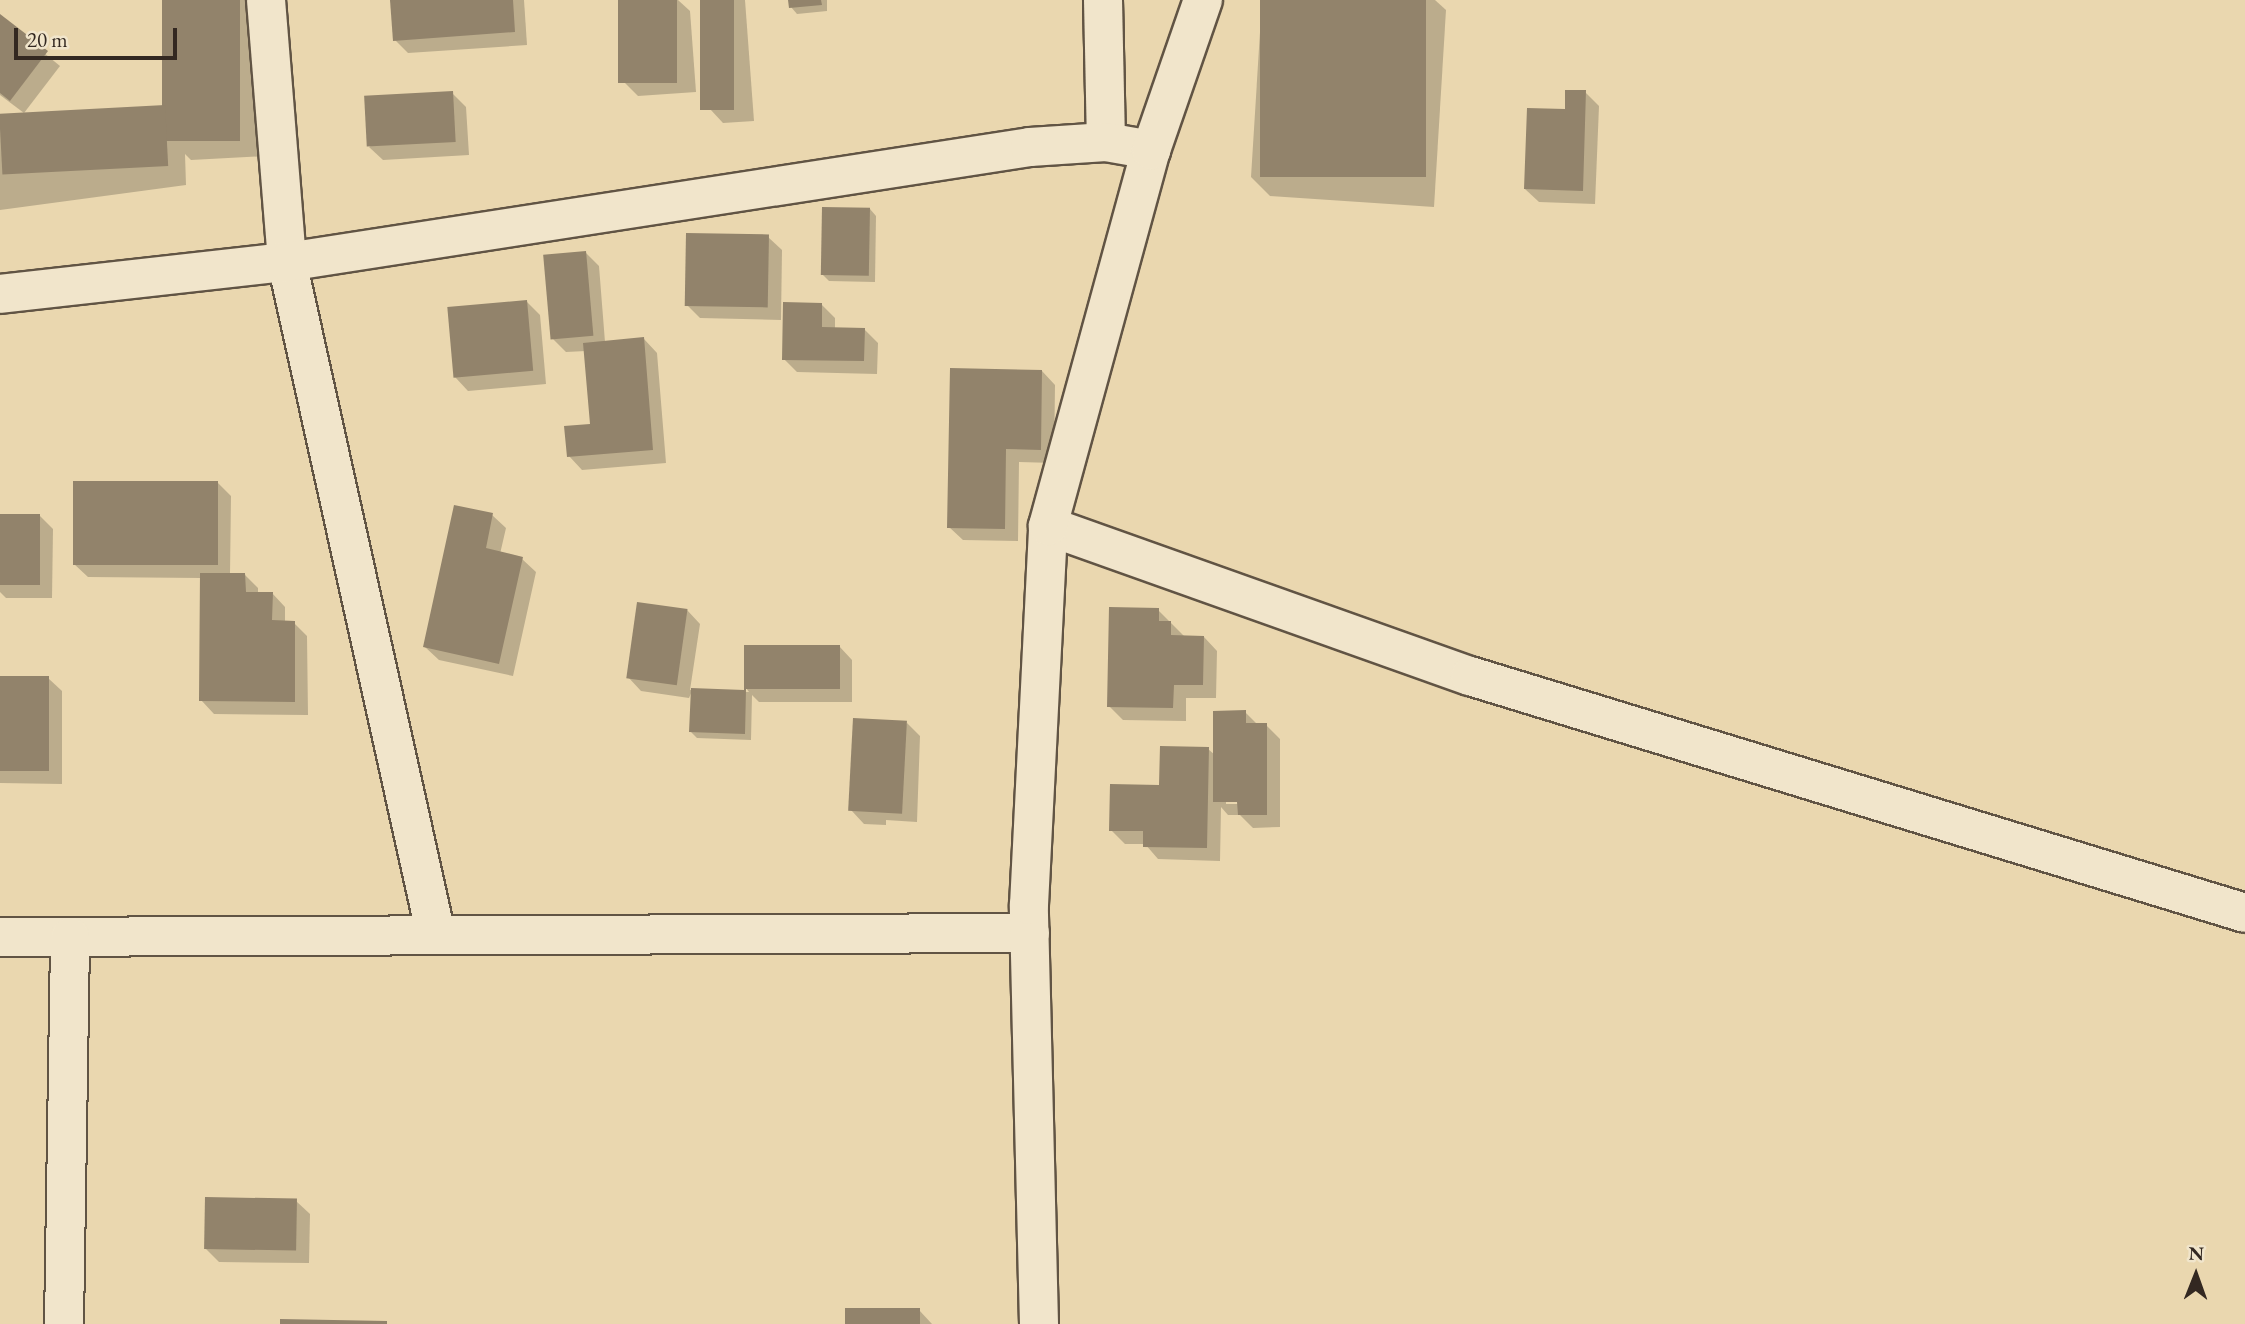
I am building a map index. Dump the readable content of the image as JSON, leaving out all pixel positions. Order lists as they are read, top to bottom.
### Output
{
  "scale_bar": "20 m",
  "north": "top"
}
